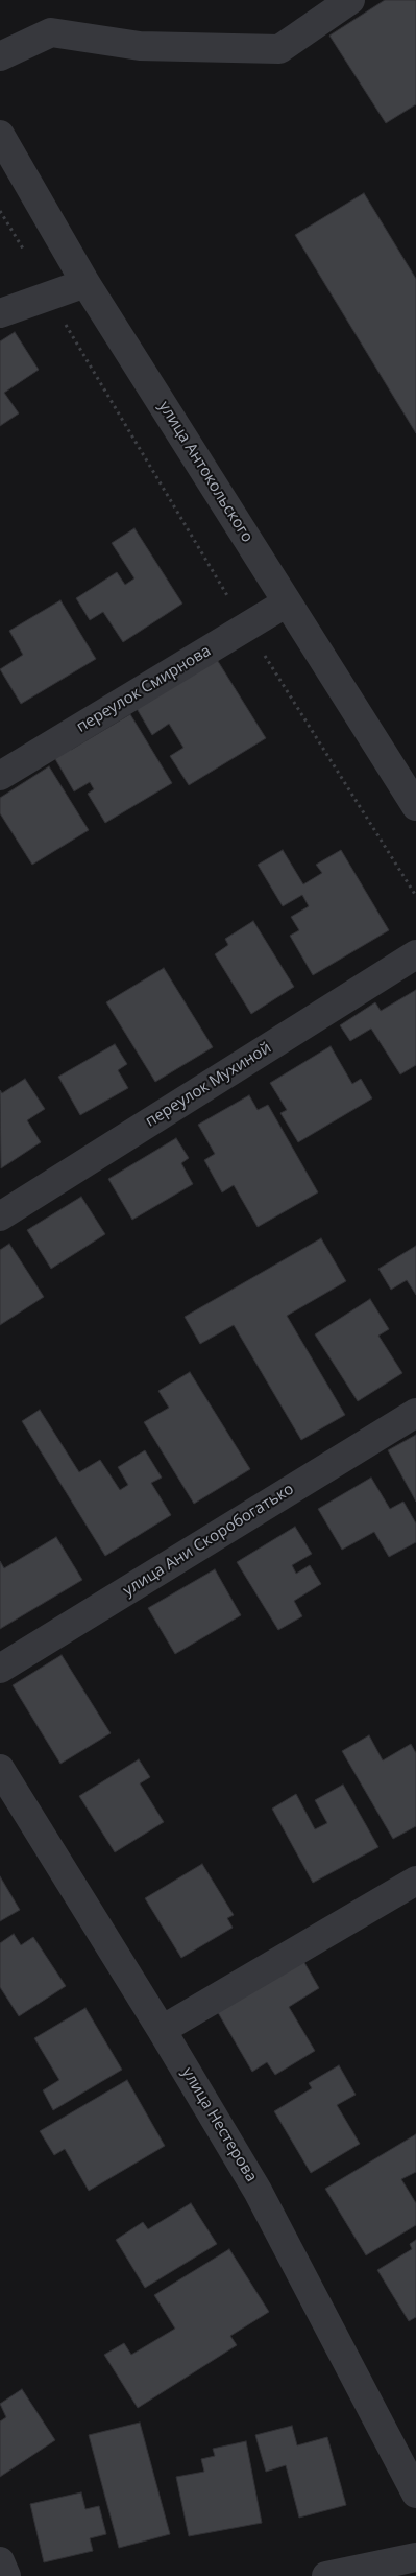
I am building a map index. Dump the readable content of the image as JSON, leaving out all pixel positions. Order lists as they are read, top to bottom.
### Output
{
  "streets": {
    "street": [
      "улица Антокольского",
      "переулок Смирнова",
      "переулок Мухиной",
      "улица Ани Скоробогатько",
      "улица Нестерова"
    ]
  },
  "crossings": [
    ["улица Антокольского", "переулок Смирнова"]
  ]
}
